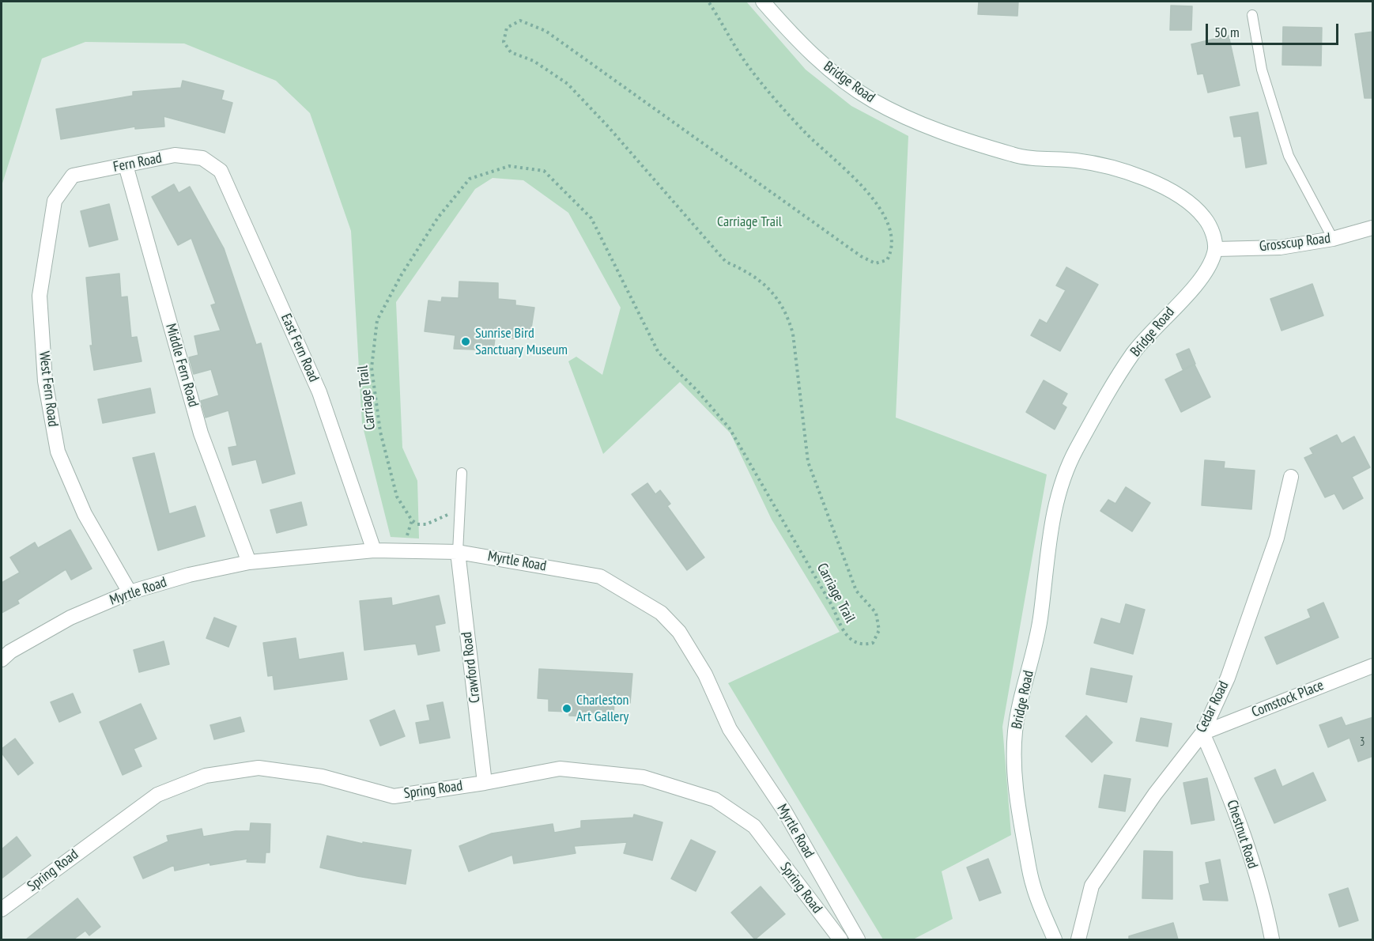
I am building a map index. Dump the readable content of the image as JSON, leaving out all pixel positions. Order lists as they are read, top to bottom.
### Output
{
  "streets": {
    "street": [
      "Bridge Road",
      "Fern Road",
      "Grosscup Road",
      "East Fern Road",
      "Middle Fern Road",
      "West Fern Road",
      "Myrtle Road",
      "Crawford Road",
      "Comstock Place",
      "Cedar Road",
      "Spring Road",
      "Chestnut Road"
    ],
    "path": ["Carriage Trail"]
  },
  "crossings": [
    ["Bridge Road", "Grosscup Road"],
    ["Fern Road", "East Fern Road"],
    ["Fern Road", "Middle Fern Road"],
    ["Fern Road", "West Fern Road"],
    ["East Fern Road", "Myrtle Road"],
    ["Middle Fern Road", "Myrtle Road"],
    ["West Fern Road", "Myrtle Road"],
    ["Myrtle Road", "Crawford Road"],
    ["Crawford Road", "Spring Road"],
    ["Comstock Place", "Cedar Road"],
    ["Comstock Place", "Chestnut Road"],
    ["Cedar Road", "Chestnut Road"]
  ],
  "parks": ["Carriage Trail"],
  "places": ["Sunrise Bird Sanctuary Museum", "Charleston Art Gallery"],
  "house_numbers": ["3"],
  "scale_bar": "50 m"
}
